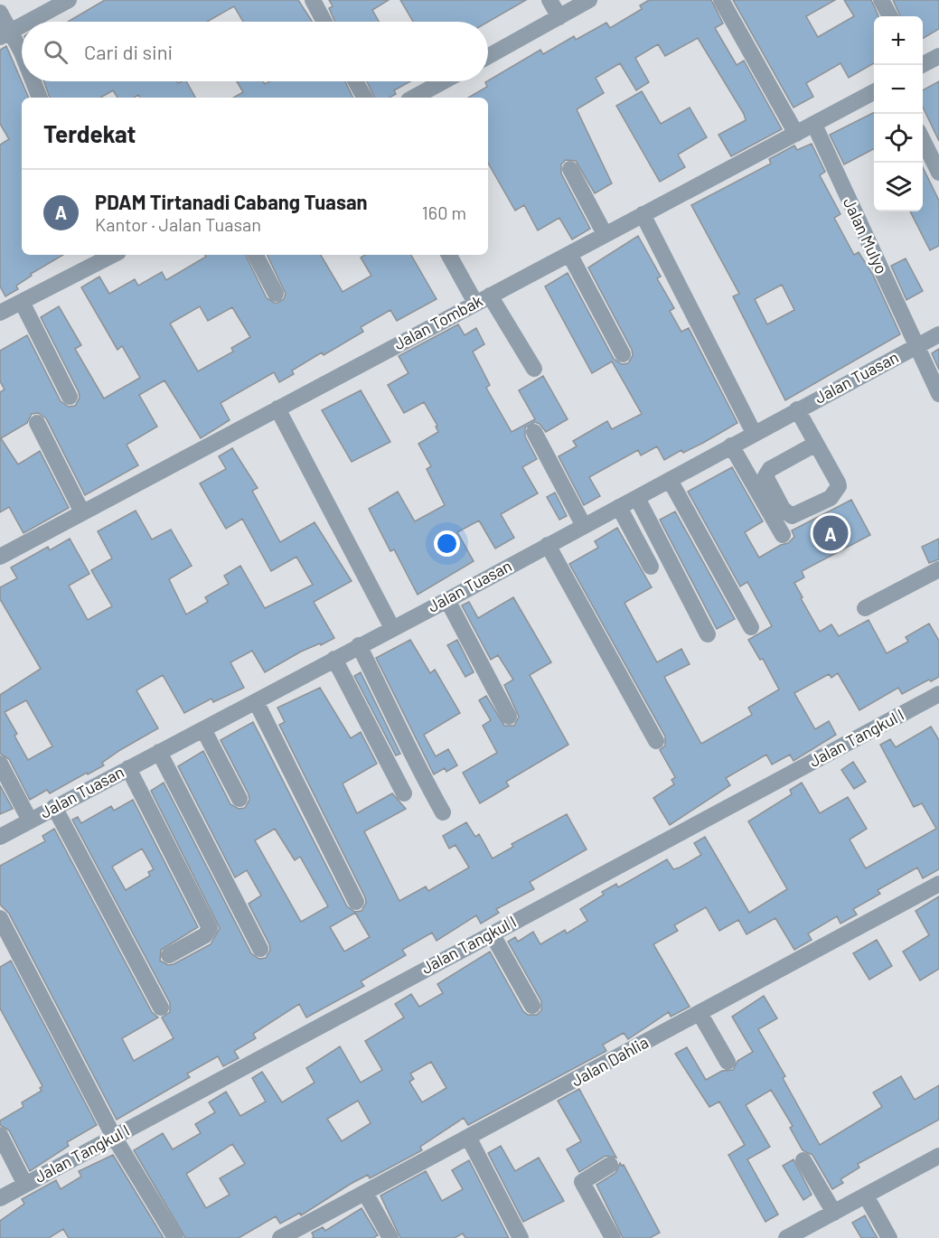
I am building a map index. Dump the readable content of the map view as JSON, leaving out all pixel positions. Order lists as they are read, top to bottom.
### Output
{
  "streets": {
    "street": [
      "Jalan Mulyo",
      "Jalan Tombak",
      "Jalan Tuasan",
      "Jalan Tangkul I",
      "Jalan Dahlia"
    ]
  },
  "crossings": [
    ["Jalan Mulyo", "Jalan Tombak"],
    ["Jalan Mulyo", "Jalan Tuasan"]
  ],
  "page": {
    "map_buttons": ["+", "−"],
    "search": "Cari di sini",
    "heading": "Terdekat",
    "list": [
      {
        "mark": "A",
        "name": "PDAM Tirtanadi Cabang Tuasan",
        "note": "Kantor · Jalan Tuasan",
        "value": "160 m"
      }
    ],
    "pins": "A"
  }
}
